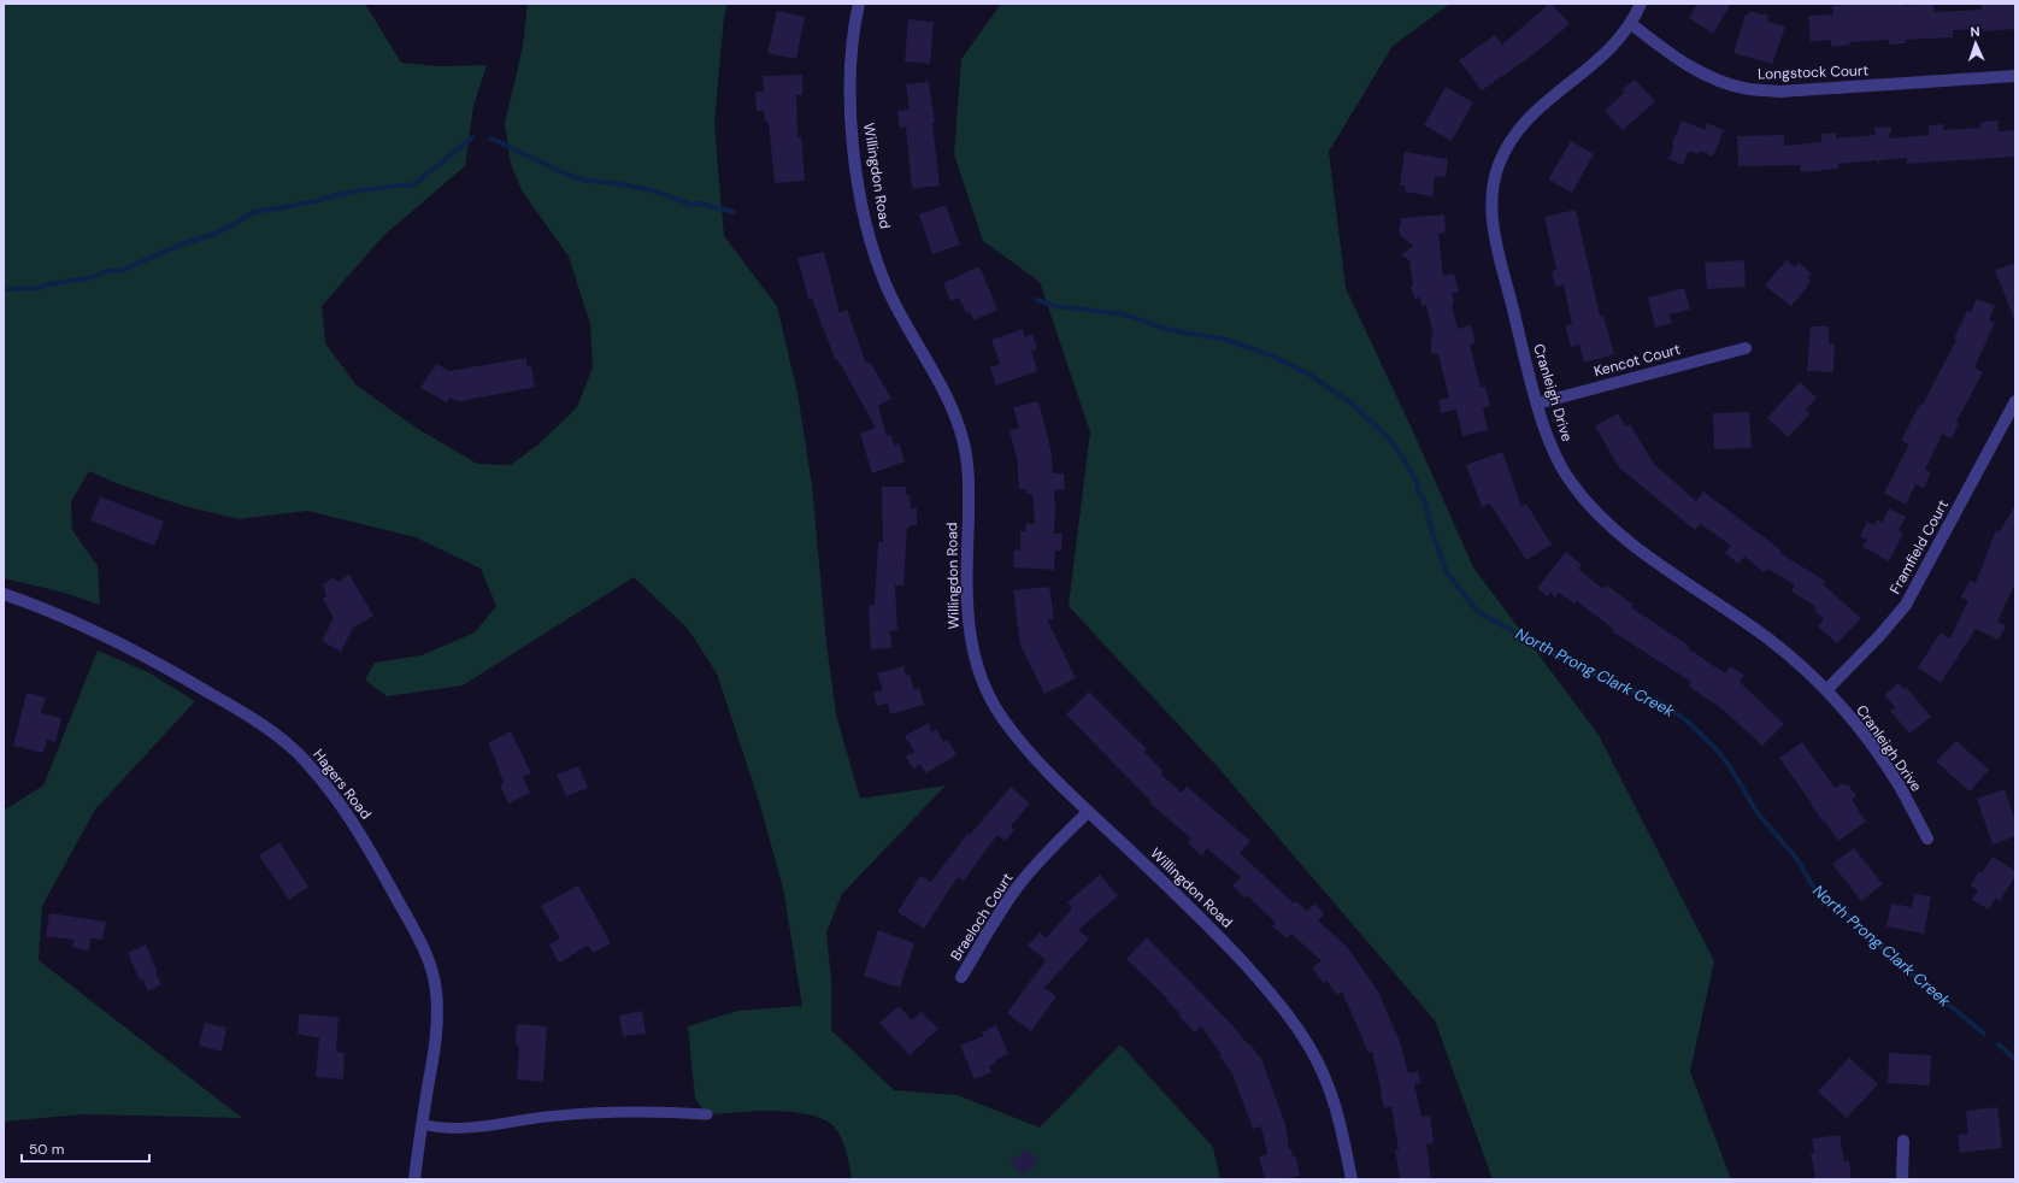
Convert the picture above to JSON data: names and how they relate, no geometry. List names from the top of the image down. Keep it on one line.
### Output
{"streets":{"street":["Longstock Court","Willingdon Road","Kencot Court","Cranleigh Drive","Framfield Court","Hagers Road","Braeloch Court"]},"crossings":[["Longstock Court","Cranleigh Drive"],["Willingdon Road","Braeloch Court"],["Kencot Court","Cranleigh Drive"],["Cranleigh Drive","Framfield Court"]],"water":["North Prong Clark Creek"],"scale_bar":"50 m","north":"top"}
